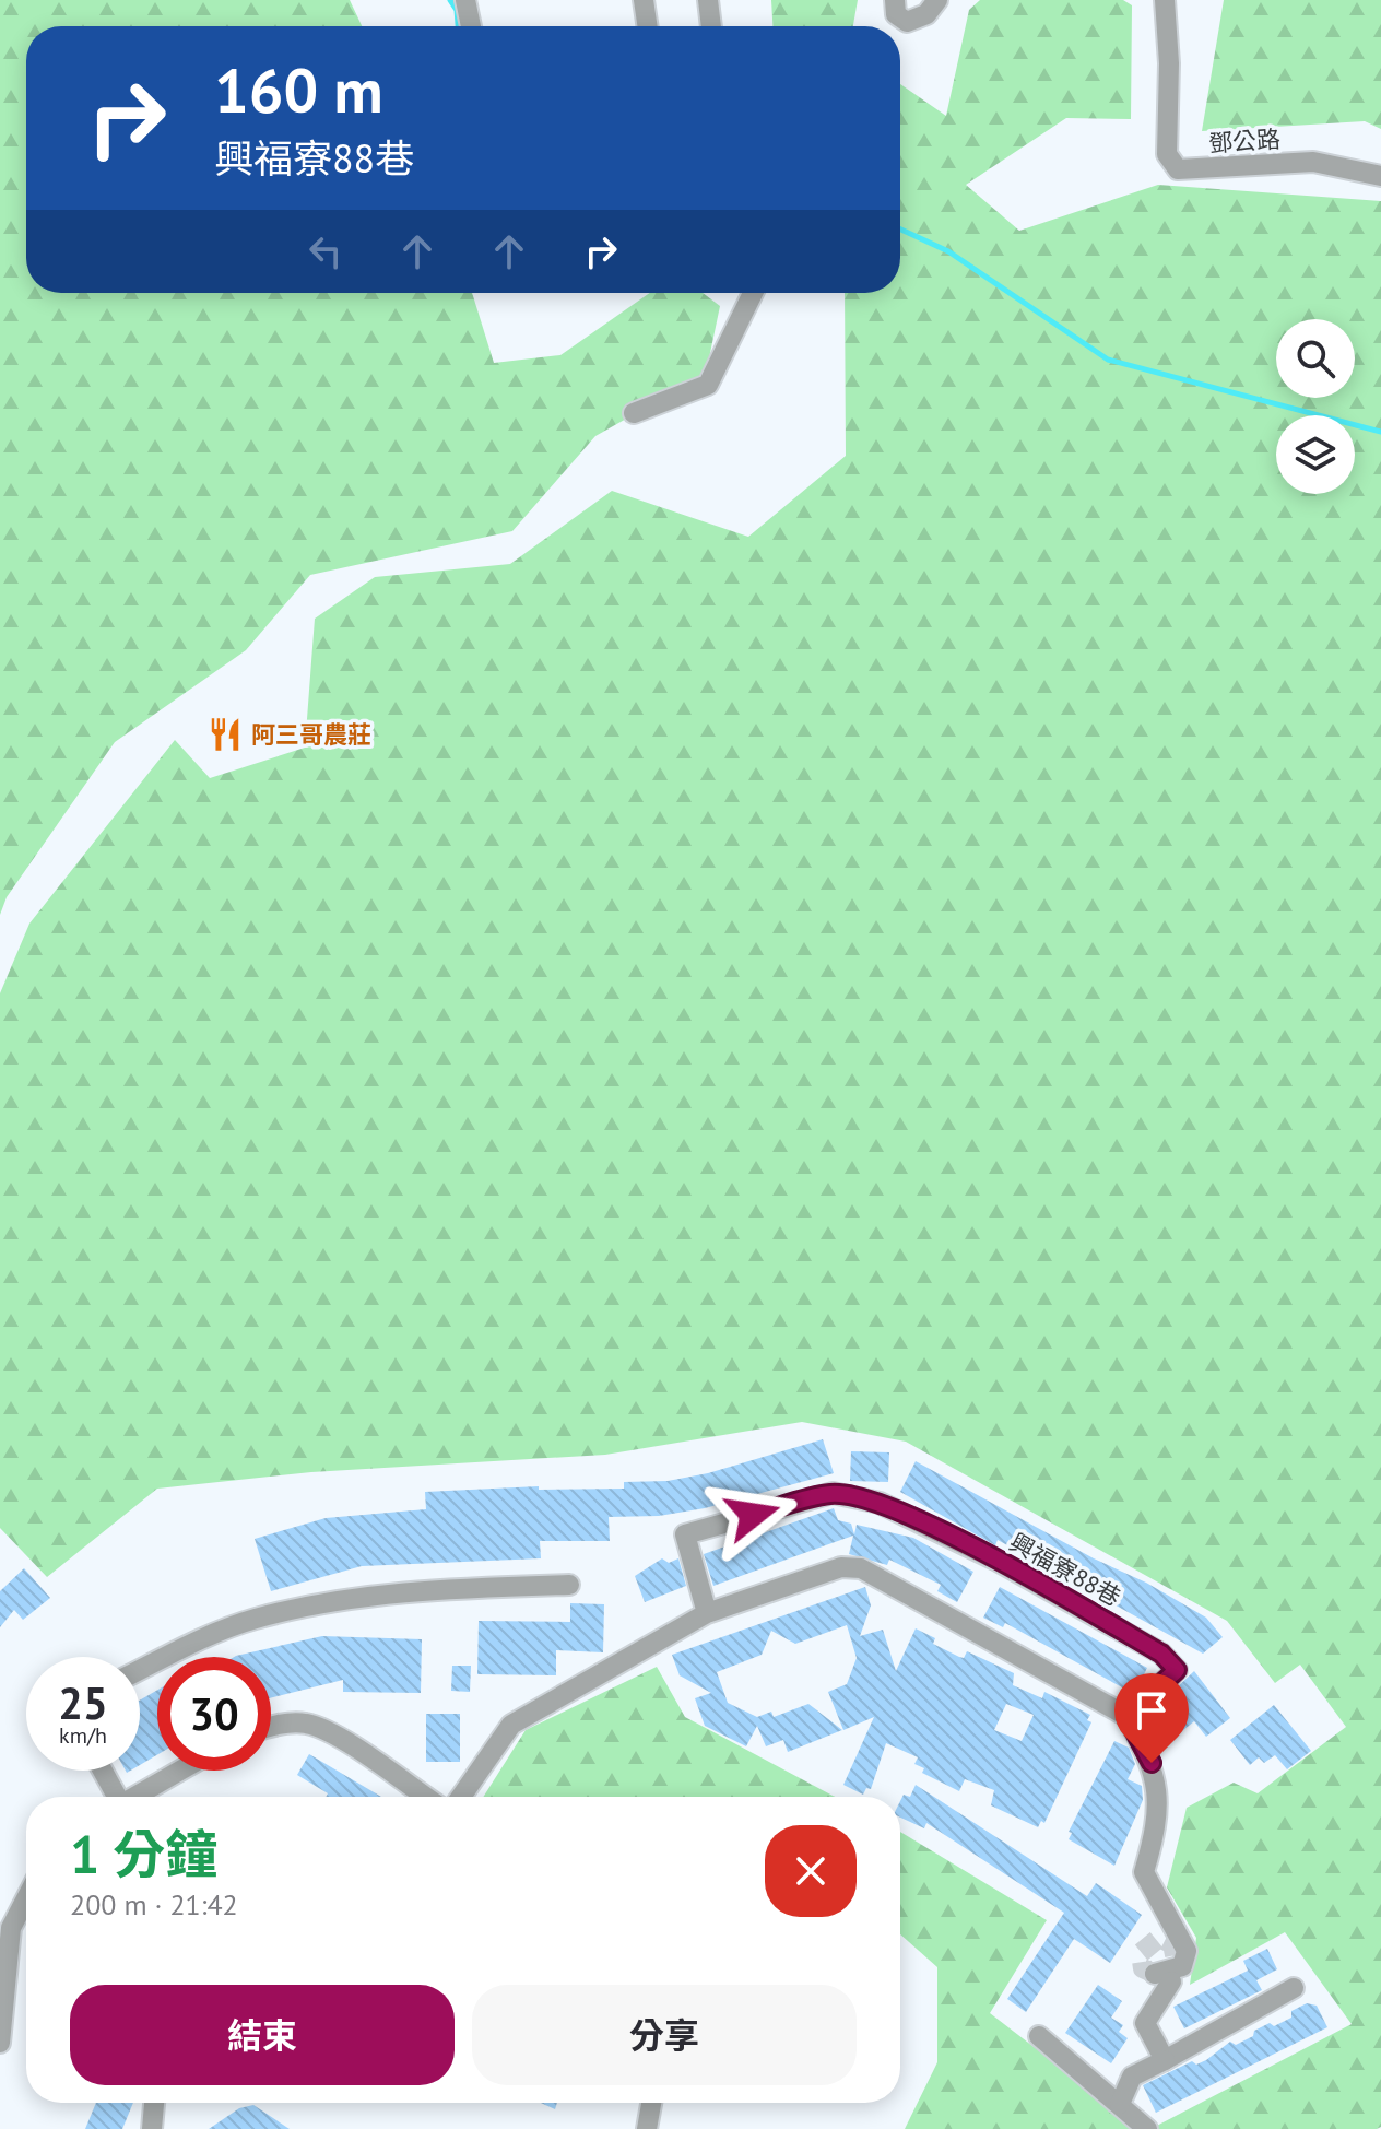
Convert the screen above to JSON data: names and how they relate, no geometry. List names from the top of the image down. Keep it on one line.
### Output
{"streets":{"street":["鄧公路","興福寮88巷"]},"places":{"restaurant":["阿三哥農莊"]},"page":{"turn":["160 m","興福寮88巷"],"speed":"25 km/h","limit":"30","heading":["1 分鐘","200 m · 21:42"],"buttons":["結束","分享"]}}
